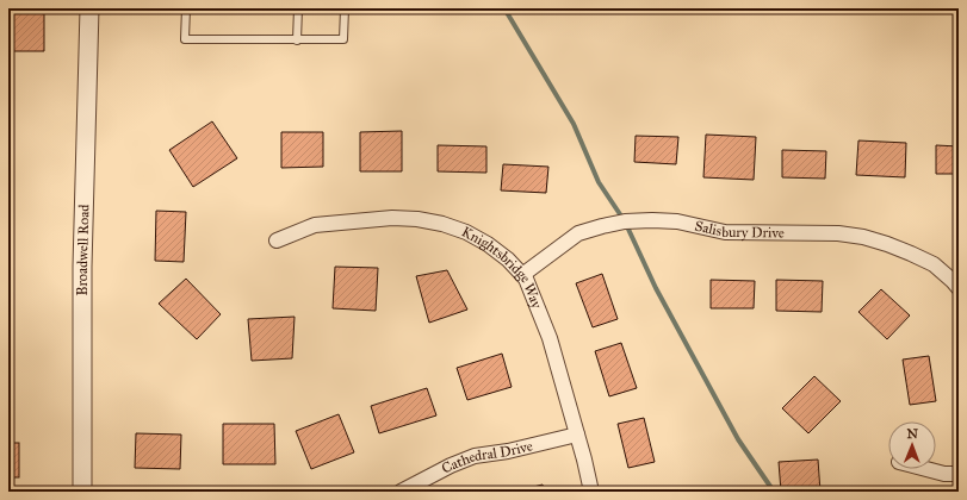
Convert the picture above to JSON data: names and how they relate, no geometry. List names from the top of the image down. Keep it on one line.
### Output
{"streets":{"street":["Salisbury Drive","Broadwell Road","Knightsbridge Way","Cathedral Drive"]},"crossings":[["Salisbury Drive","Knightsbridge Way"],["Knightsbridge Way","Cathedral Drive"]],"north":"top"}
